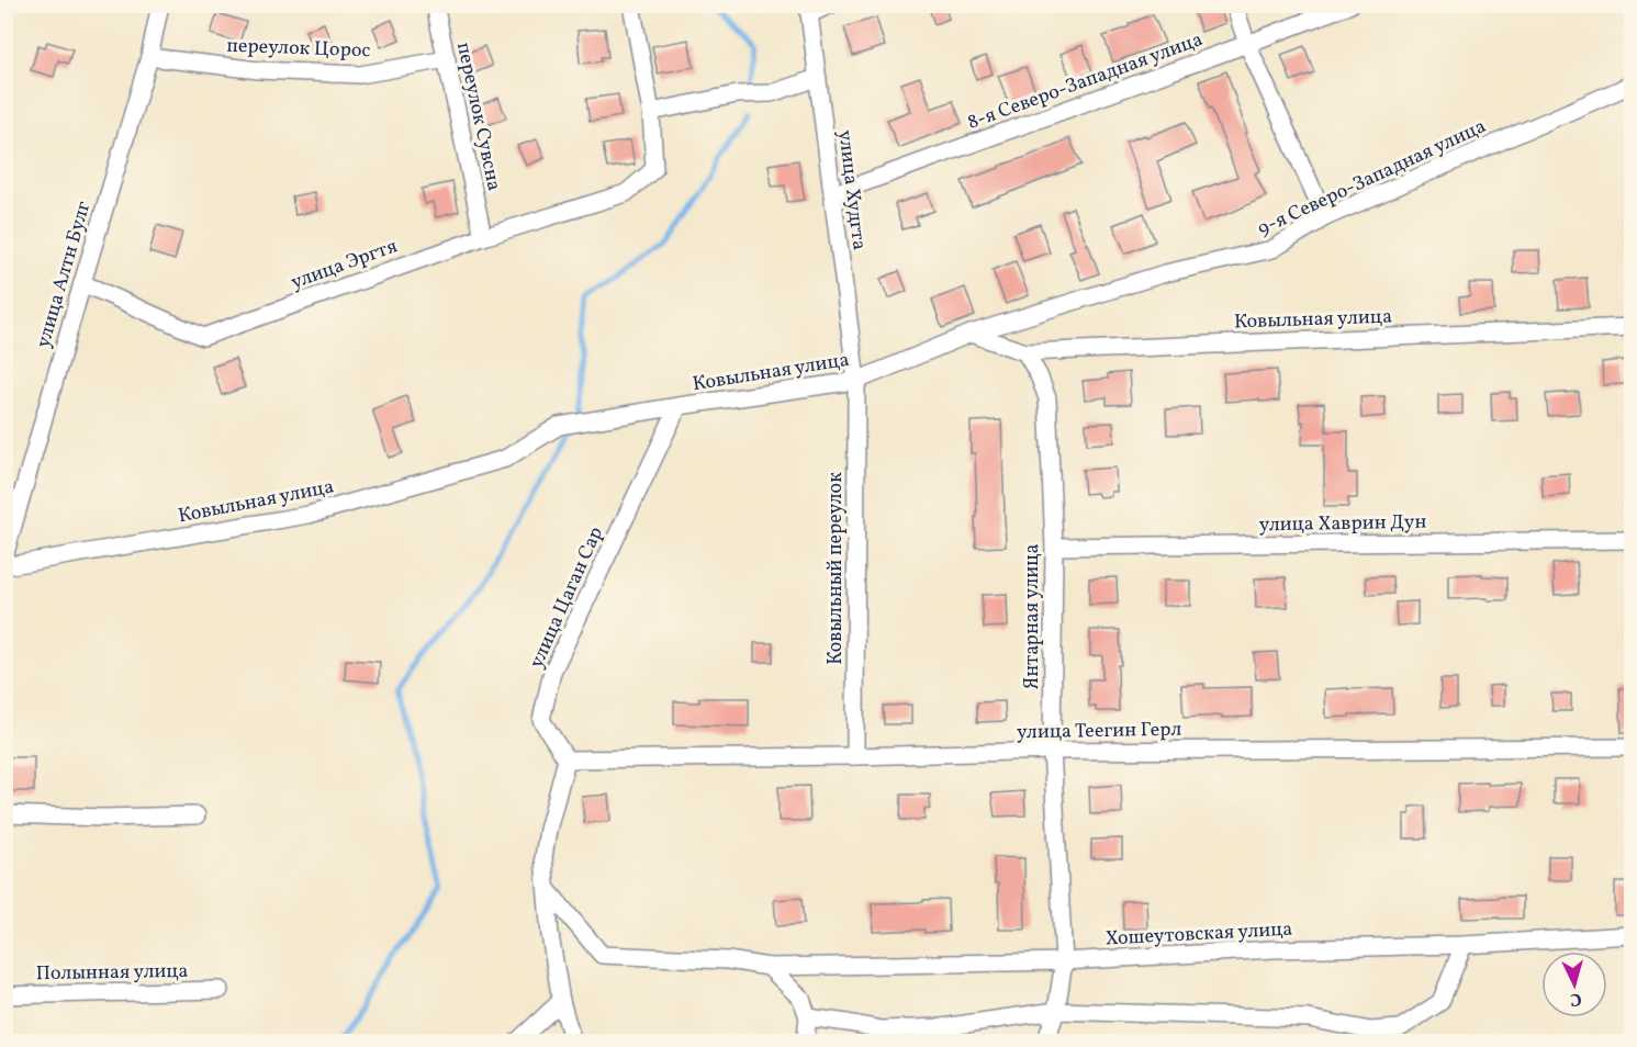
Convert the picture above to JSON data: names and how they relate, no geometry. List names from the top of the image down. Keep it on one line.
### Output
{"streets":{"street":["переулок Цорос","8-я Северо-Западная улица","переулок Сувсна","9-я Северо-Западная улица","улица Худгта","улица Эргтя","улица Алтн Булг","Ковыльная улица","улица Хаврин Дун","Ковыльный переулок","улица Цаган Сар","Янтарная улица","улица Теегин Герл","Хошеутовская улица","Полынная улица"]},"crossings":[["переулок Цорос","переулок Сувсна"],["переулок Цорос","улица Алтн Булг"],["8-я Северо-Западная улица","улица Худгта"],["переулок Сувсна","улица Эргтя"],["9-я Северо-Западная улица","Ковыльная улица"],["улица Худгта","Ковыльная улица"],["улица Худгта","Ковыльный переулок"],["улица Эргтя","улица Алтн Булг"],["Ковыльная улица","Ковыльный переулок"],["Ковыльная улица","улица Цаган Сар"],["Ковыльная улица","Янтарная улица"],["улица Хаврин Дун","Янтарная улица"],["Ковыльный переулок","улица Теегин Герл"],["улица Цаган Сар","улица Теегин Герл"],["Янтарная улица","улица Теегин Герл"],["Янтарная улица","Хошеутовская улица"]],"north":"bottom"}
